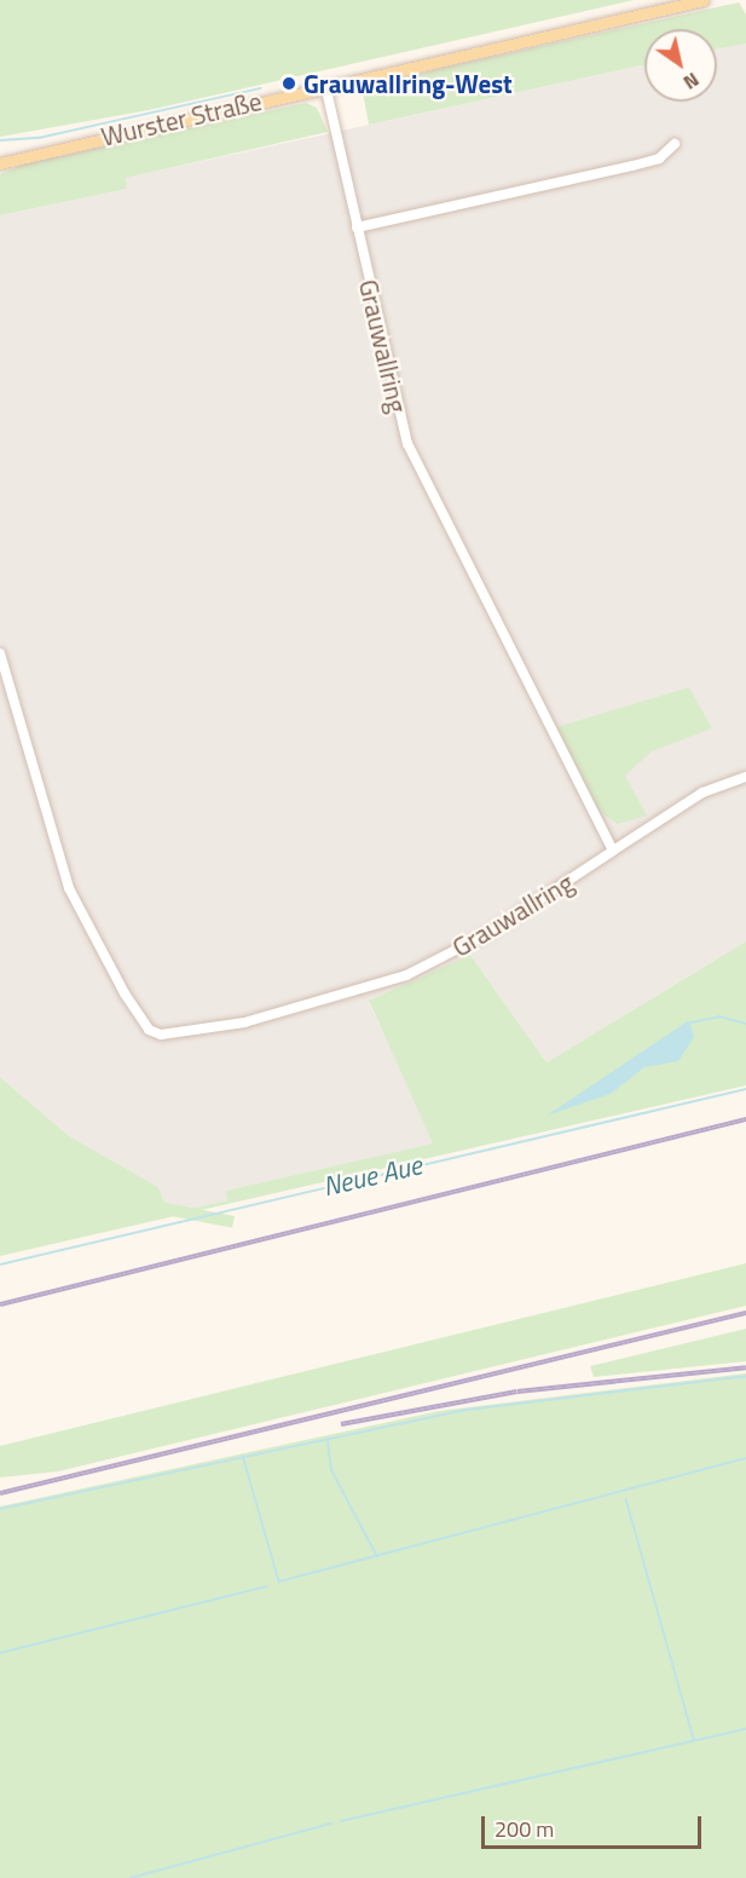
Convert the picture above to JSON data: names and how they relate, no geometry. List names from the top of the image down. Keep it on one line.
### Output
{"streets":{"main road":["Wurster Straße"],"street":["Grauwallring"]},"crossings":[["Wurster Straße","Grauwallring"]],"water":["Neue Aue"],"places":["Grauwallring-West"],"scale_bar":"200 m","north":"bottom right"}
